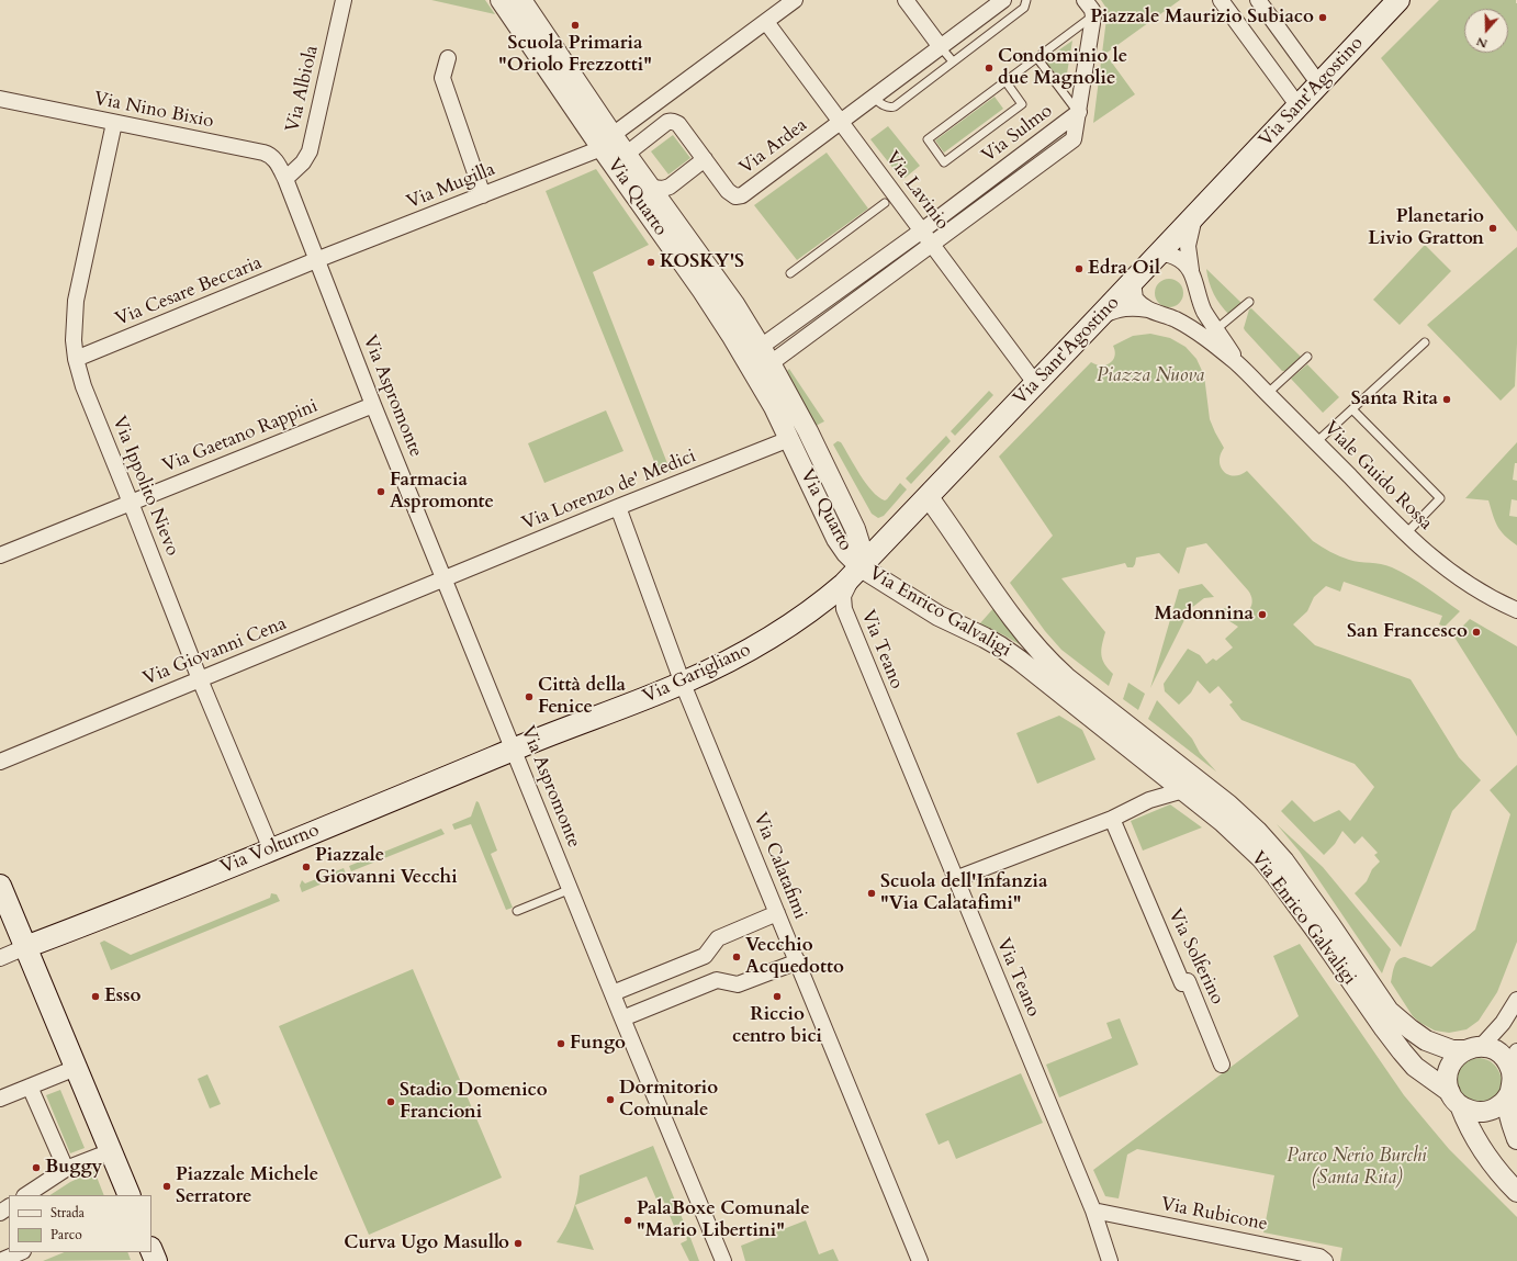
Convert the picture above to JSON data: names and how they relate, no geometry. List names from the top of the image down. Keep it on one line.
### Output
{"streets":{"main road":["Via Sant'Agostino","Via Garigliano","Via Volturno"],"street":["Via Albiola","Via Nino Bixio","Via Sulmo","Via Ardea","Via Mugilla","Via Lavinio","Via Quarto","Via Cesare Beccaria","Via Aspromonte","Via Gaetano Rappini","Viale Guido Rossa","Via Ippolito Nievo","Via Lorenzo de' Medici","Via Enrico Galvaligi","Via Teano","Via Giovanni Cena","Via Calatafimi","Via Solferino","Via Rubicone"]},"crossings":[["Via Albiola","Via Nino Bixio"],["Via Albiola","Via Aspromonte"],["Via Sant'Agostino","Via Lavinio"],["Via Sant'Agostino","Via Quarto"],["Via Sant'Agostino","Viale Guido Rossa"],["Via Sant'Agostino","Via Enrico Galvaligi"],["Via Sant'Agostino","Via Teano"],["Via Sant'Agostino","Via Garigliano"],["Via Nino Bixio","Via Aspromonte"],["Via Nino Bixio","Via Ippolito Nievo"],["Via Sulmo","Via Lavinio"],["Via Sulmo","Via Quarto"],["Via Ardea","Via Lavinio"],["Via Ardea","Via Quarto"],["Via Mugilla","Via Lavinio"],["Via Mugilla","Via Quarto"],["Via Mugilla","Via Cesare Beccaria"],["Via Mugilla","Via Aspromonte"],["Via Quarto","Via Lorenzo de' Medici"],["Via Quarto","Via Enrico Galvaligi"],["Via Quarto","Via Teano"],["Via Quarto","Via Garigliano"],["Via Cesare Beccaria","Via Aspromonte"],["Via Cesare Beccaria","Via Ippolito Nievo"],["Via Aspromonte","Via Gaetano Rappini"],["Via Aspromonte","Via Lorenzo de' Medici"],["Via Aspromonte","Via Giovanni Cena"],["Via Aspromonte","Via Garigliano"],["Via Aspromonte","Via Volturno"],["Via Gaetano Rappini","Via Ippolito Nievo"],["Via Ippolito Nievo","Via Giovanni Cena"],["Via Ippolito Nievo","Via Volturno"],["Via Lorenzo de' Medici","Via Giovanni Cena"],["Via Lorenzo de' Medici","Via Calatafimi"],["Via Enrico Galvaligi","Via Teano"],["Via Enrico Galvaligi","Via Garigliano"],["Via Teano","Via Garigliano"],["Via Teano","Via Rubicone"],["Via Garigliano","Via Volturno"],["Via Garigliano","Via Calatafimi"]],"parks":["Piazza Nuova","Parco Nerio Burchi (Santa Rita)"],"places":["Piazzale Maurizio Subiaco","Scuola Primaria \"Oriolo Frezzotti\"","Condominio le due Magnolie","Planetario Livio Gratton","KOSKY'S","Edra Oil","Santa Rita","Farmacia Aspromonte","Madonnina","San Francesco","Città della Fenice","Piazzale Giovanni Vecchi","Scuola dell'Infanzia \"Via Calatafimi\"","Vecchio Acquedotto","Esso","Riccio centro bici","Fungo","Dormitorio Comunale","Stadio Domenico Francioni","Buggy","Piazzale Michele Serratore","PalaBoxe Comunale \"Mario Libertini\"","Curva Ugo Masullo"],"legend":["Strada","Parco"],"north":"bottom"}
